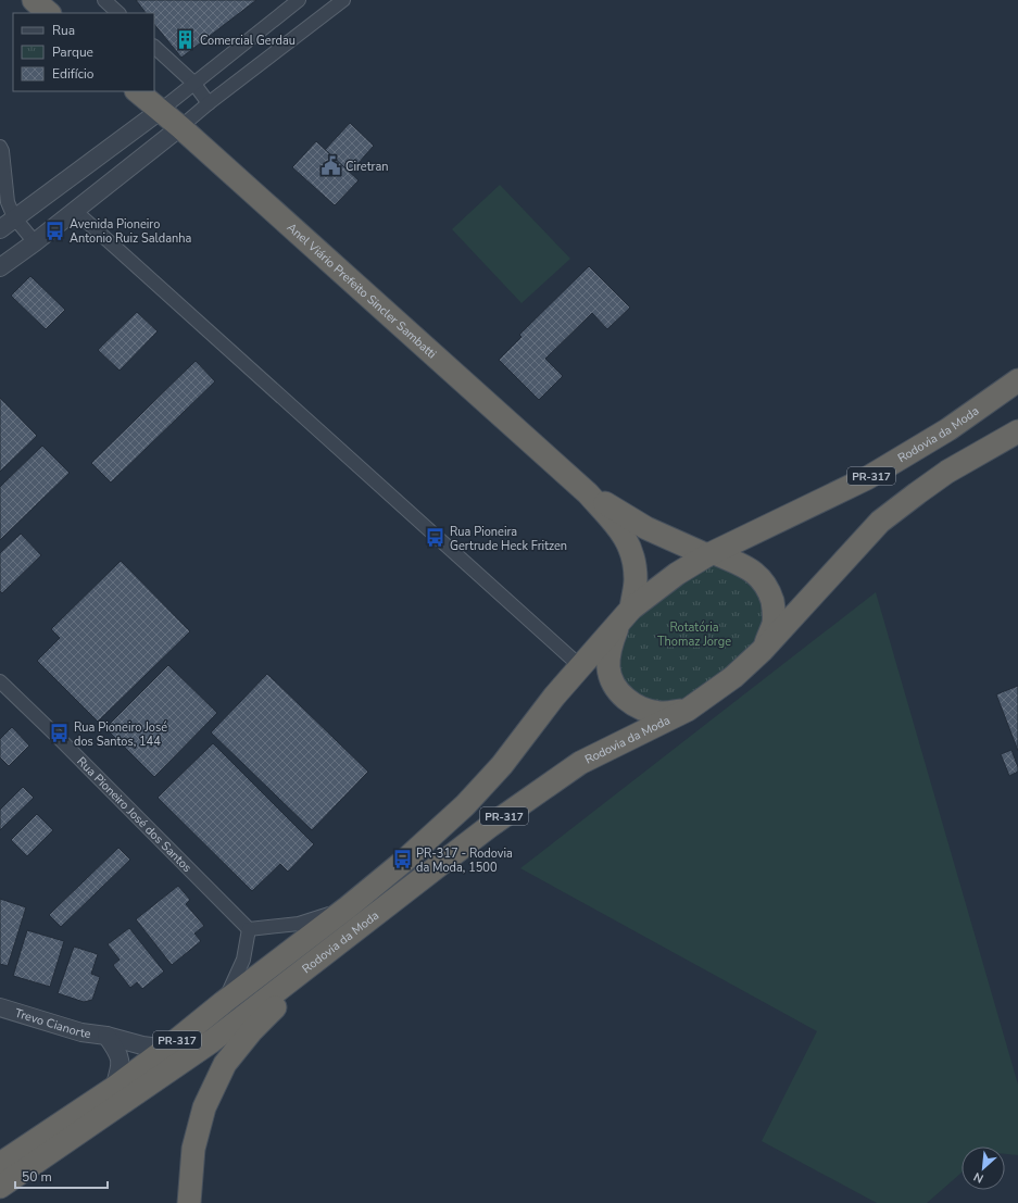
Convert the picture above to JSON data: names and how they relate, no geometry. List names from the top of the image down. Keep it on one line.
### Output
{"streets":{"highway":["Anel Viário Prefeito Sincler Sambatti","Rodovia da Moda","PR-317"],"street":["Rua Pioneiro José dos Santos","Trevo Cianorte"]},"crossings":[["Anel Viário Prefeito Sincler Sambatti","Rodovia da Moda"],["Anel Viário Prefeito Sincler Sambatti","PR-317"],["Rodovia da Moda","PR-317"],["Rodovia da Moda","Trevo Cianorte"]],"parks":["Rotatória Thomaz Jorge"],"places":{"building":["Comercial Gerdau"],"public building":["Ciretran"],"bus stop":["Avenida Pioneiro Antonio Ruiz Saldanha","Rua Pioneira Gertrude Heck Fritzen","Rua Pioneiro José dos Santos, 144","PR-317 - Rodovia da Moda, 1500"]},"legend":["Rua","Parque","Edifício"],"scale_bar":"50 m","north":"bottom left"}
